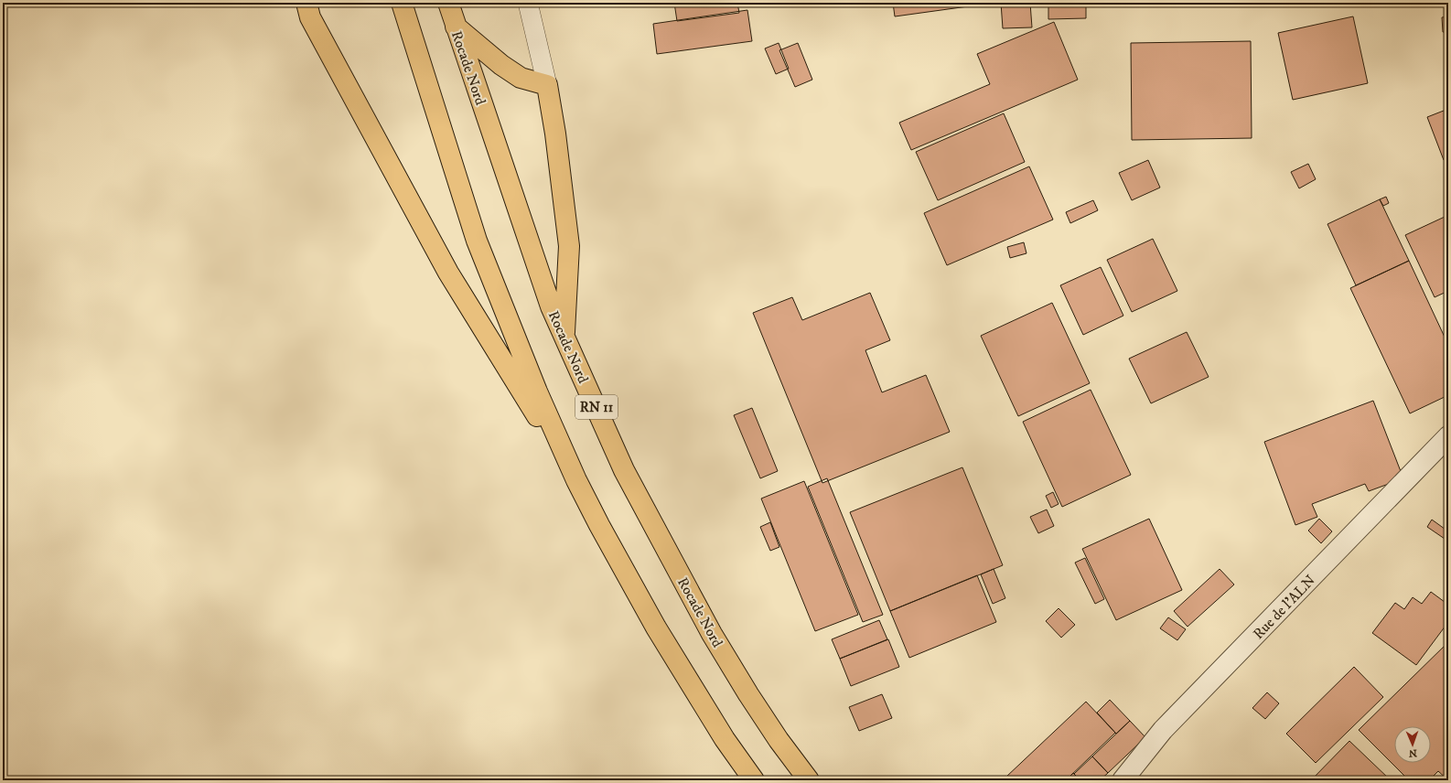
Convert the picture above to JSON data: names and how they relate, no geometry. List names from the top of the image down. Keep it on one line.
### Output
{"streets":{"highway":["Rocade Nord","RN 11"],"street":["Rue de l'ALN"]},"north":"bottom"}
